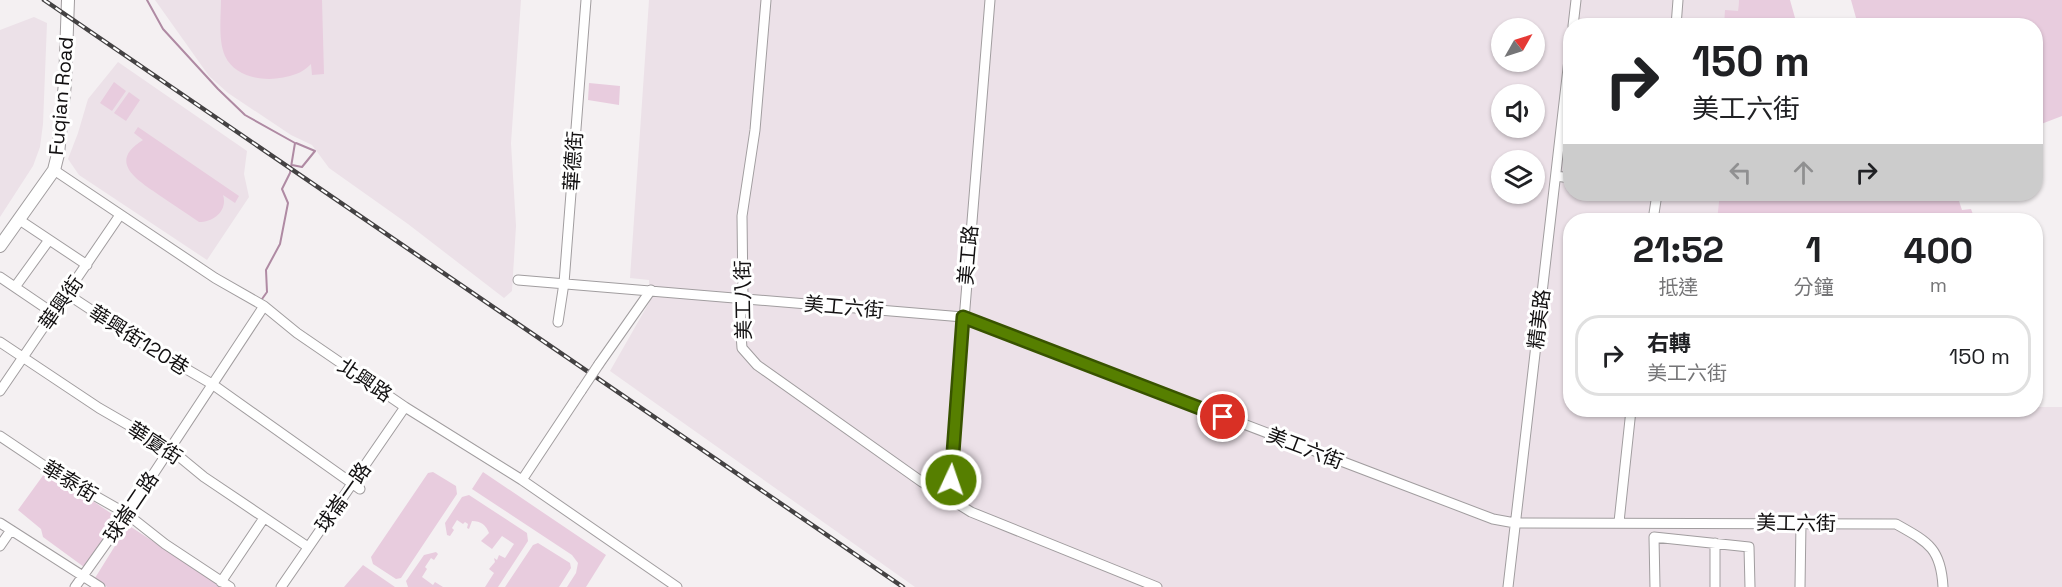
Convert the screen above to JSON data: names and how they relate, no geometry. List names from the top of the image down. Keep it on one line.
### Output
{"streets":{"main road":["Fuqian Road"],"street":["華德街","美工路","美工八街","華興街","美工六街","精美路","華興街120巷","北興路","華廈街","華泰街","球崙一路","球崙二路"]},"crossings":[["Fuqian Road","北興路"],["華德街","美工六街"],["美工路","美工八街"],["美工路","美工六街"],["美工八街","美工六街"],["華興街","華興街120巷"],["華興街","北興路"],["華興街","華廈街"],["美工六街","精美路"],["華興街120巷","球崙一路"],["華興街120巷","球崙二路"],["北興路","球崙一路"],["北興路","球崙二路"],["華廈街","球崙一路"],["華廈街","球崙二路"],["華泰街","球崙二路"]],"north":"top right","page":{"turn":["150 m","美工六街"],"eta":["21:52","抵達","1","分鐘","400","m"],"list":[{"name":"右轉","note":"美工六街","value":"150 m"}]}}
